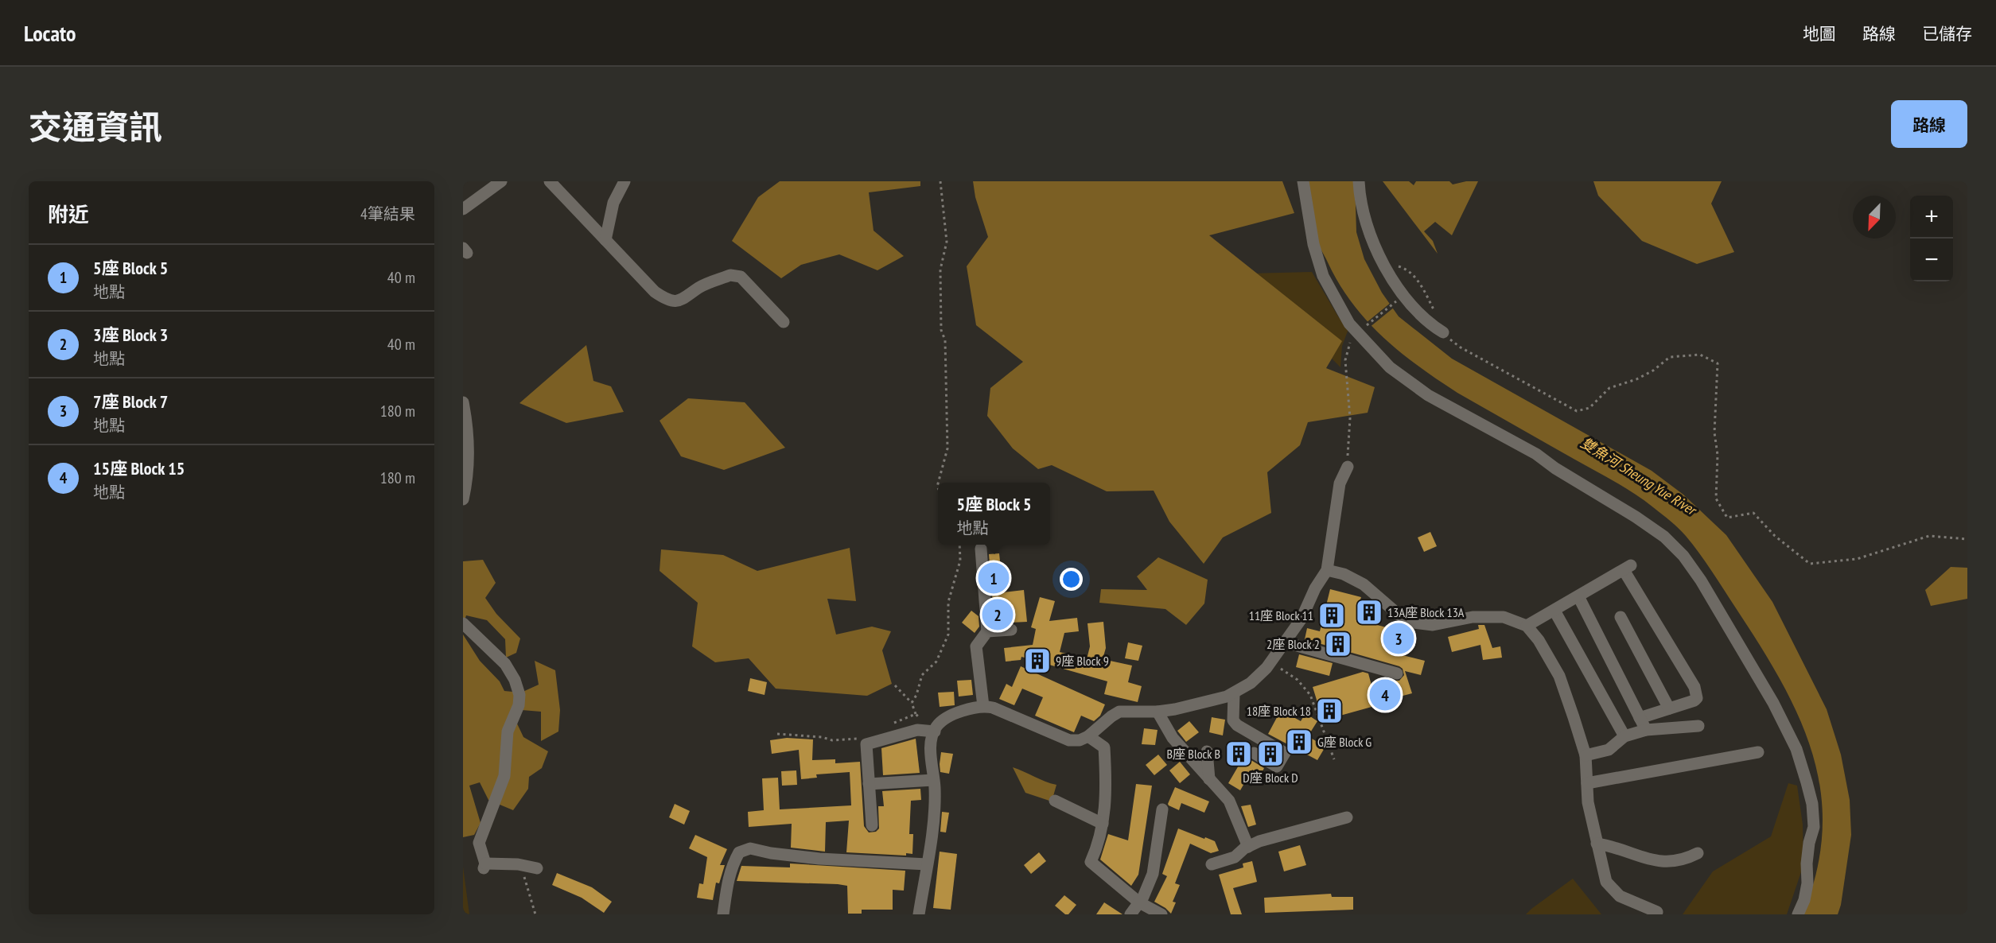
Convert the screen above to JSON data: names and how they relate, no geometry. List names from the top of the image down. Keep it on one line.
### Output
{"water":["雙魚河 Sheung Yue River"],"places":{"building":["13A座 Block 13A","11座 Block 11","2座 Block 2","9座 Block 9","18座 Block 18","G座 Block G","B座 Block B","D座 Block D"]},"north":"bottom left","page":{"header":"Locato","nav":["地圖","路線","已儲存"],"title":"交通資訊","buttons":"路線","heading":["附近","4筆結果"],"map_buttons":["+","−"],"list":[{"mark":"1","name":"5座 Block 5","note":"地點","value":"40 m"},{"mark":"2","name":"3座 Block 3","note":"地點","value":"40 m"},{"mark":"3","name":"7座 Block 7","note":"地點","value":"180 m"},{"mark":"4","name":"15座 Block 15","note":"地點","value":"180 m"}],"popup":["5座 Block 5","地點"],"pins":["1","2","3","4"]}}
